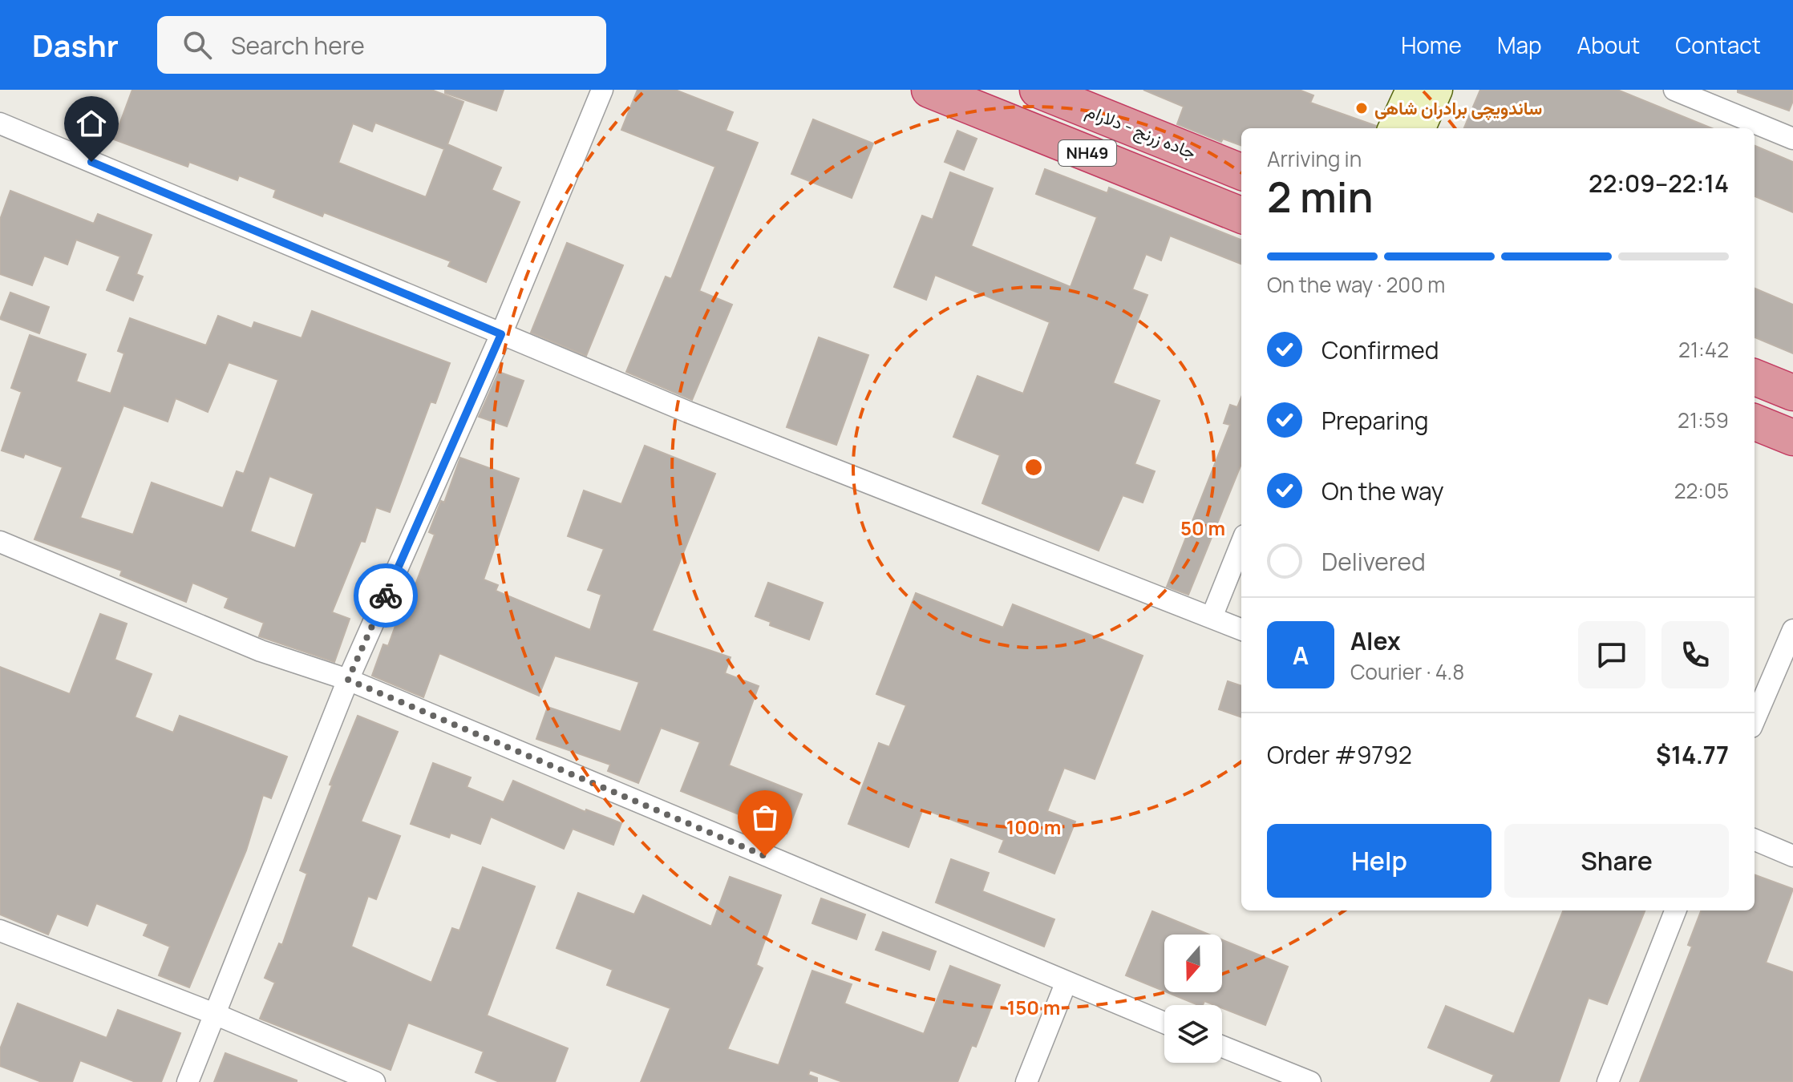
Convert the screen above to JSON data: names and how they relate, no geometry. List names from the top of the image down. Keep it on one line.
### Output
{"streets":{"highway":["جاده زرنج - دلارام","NH49"]},"places":["ساندویچی برادران شاهی"],"north":"bottom","page":{"header":"Dashr","search":"Search here","nav":["Home","Map","About","Contact"],"heading":["2 min","Arriving in","22:09–22:14"],"panel":["Alex","Courier · 4.8","Order #9792","$14.77"],"bar":"On the way · 200 m","list":[["Confirmed","21:42"],["Preparing","21:59"],["On the way","22:05"],"Delivered"],"round":"A","buttons":["Help","Share"]},"rings":["50 m","100 m","150 m"]}
